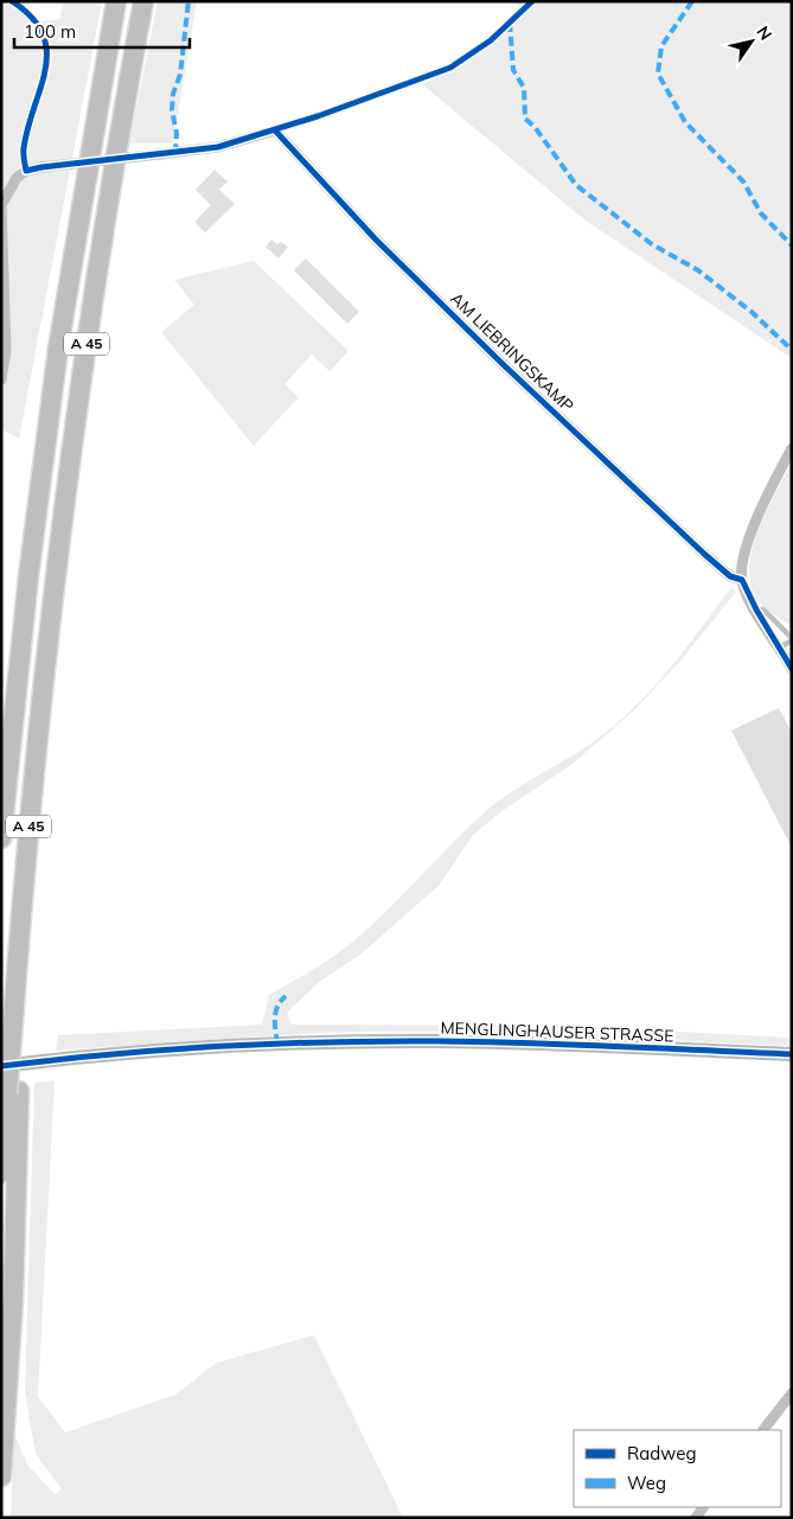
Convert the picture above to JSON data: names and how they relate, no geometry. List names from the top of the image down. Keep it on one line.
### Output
{"streets":{"highway":["A 45"],"street":["AM LIEBRINGSKAMP","MENGLINGHAUSER STRASSE"]},"legend":["Radweg","Weg"],"scale_bar":"100 m","north":"top right"}
